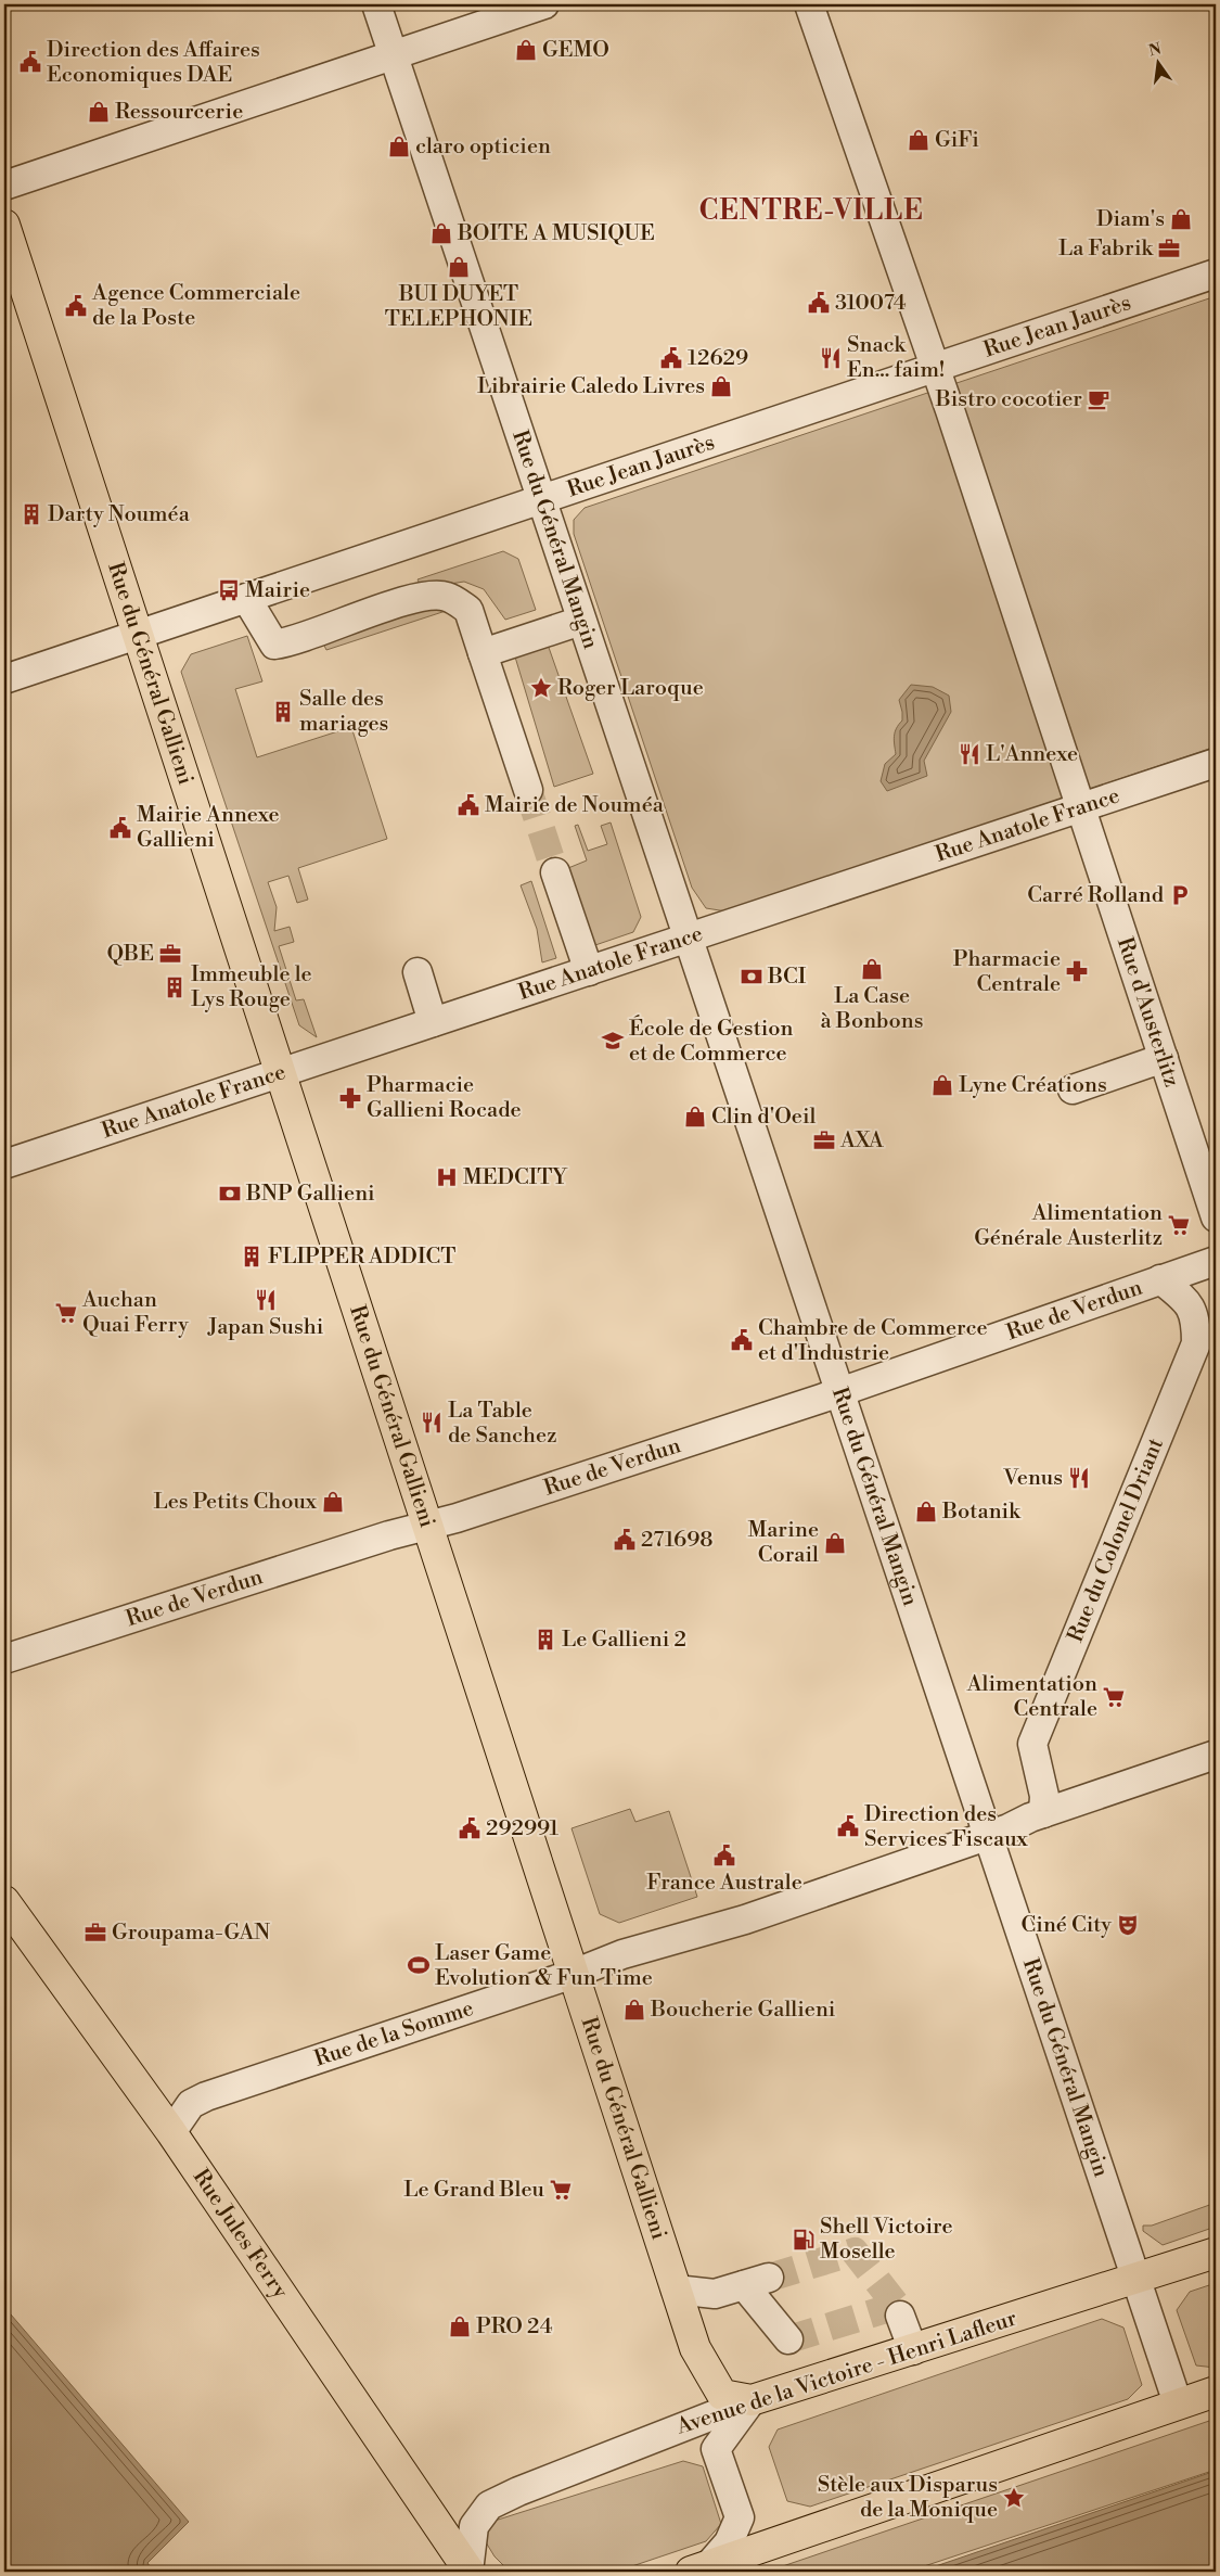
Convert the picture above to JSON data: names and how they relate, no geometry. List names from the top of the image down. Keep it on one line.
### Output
{"streets":{"main road":["Rue du Général Gallieni","Rue Jules Ferry","Avenue de la Victoire - Henri Lafleur"],"street":["Rue Jean Jaurès","Rue du Général Mangin","Rue Anatole France","Rue d'Austerlitz","Rue de Verdun","Rue du Colonel Driant","Rue de la Somme"]},"crossings":[["Rue Jean Jaurès","Rue du Général Mangin"],["Rue Jean Jaurès","Rue du Général Gallieni"],["Rue Jean Jaurès","Rue d'Austerlitz"],["Rue du Général Mangin","Rue Anatole France"],["Rue du Général Mangin","Rue de Verdun"],["Rue du Général Mangin","Rue de la Somme"],["Rue du Général Mangin","Avenue de la Victoire - Henri Lafleur"],["Rue du Général Gallieni","Rue Anatole France"],["Rue du Général Gallieni","Rue de Verdun"],["Rue du Général Gallieni","Rue de la Somme"],["Rue du Général Gallieni","Avenue de la Victoire - Henri Lafleur"],["Rue Anatole France","Rue d'Austerlitz"],["Rue de Verdun","Rue du Colonel Driant"],["Rue du Colonel Driant","Rue de la Somme"],["Rue de la Somme","Rue Jules Ferry"],["Rue Jules Ferry","Avenue de la Victoire - Henri Lafleur"]],"districts":["CENTRE-VILLE"],"places":{"shop":["GEMO","Ressourcerie","GiFi","claro opticien","Diam's","BOITE A MUSIQUE","BUI DUYET TELEPHONIE","Librairie Caledo Livres","La Case à Bonbons","Lyne Créations","Clin d'Oeil","Les Petits Choux","Botanik","Marine Corail","Boucherie Gallieni","PRO 24"],"public building":["Direction des Affaires Economiques DAE","310074","Agence Commerciale de la Poste","12629","Mairie de Nouméa","Mairie Annexe Gallieni","Chambre de Commerce et d'Industrie","271698","Direction des Services Fiscaux","292991","France Australe"],"office":["La Fabrik","QBE","AXA","Groupama-GAN"],"restaurant":["Snack En... faim!","L'Annexe","Japan Sushi","La Table de Sanchez","Venus"],"cafe":["Bistro cocotier"],"building":["Darty Nouméa","Salle des mariages","Immeuble le Lys Rouge","FLIPPER ADDICT","Le Gallieni 2"],"bus stop":["Mairie"],"place":["Roger Laroque","Stèle aux Disparus de la Monique"],"parking":["Carré Rolland"],"pharmacy":["Pharmacie Centrale","Pharmacie Gallieni Rocade"],"bank":["BCI","BNP Gallieni"],"school or university":["École de Gestion et de Commerce"],"hospital":["MEDCITY"],"supermarket":["Alimentation Générale Austerlitz","Auchan Quai Ferry","Alimentation Centrale","Le Grand Bleu"],"theatre":["Ciné City"],"sports":["Laser Game Evolution & Fun Time"],"fuel station":["Shell Victoire Moselle"]},"north":"top"}
